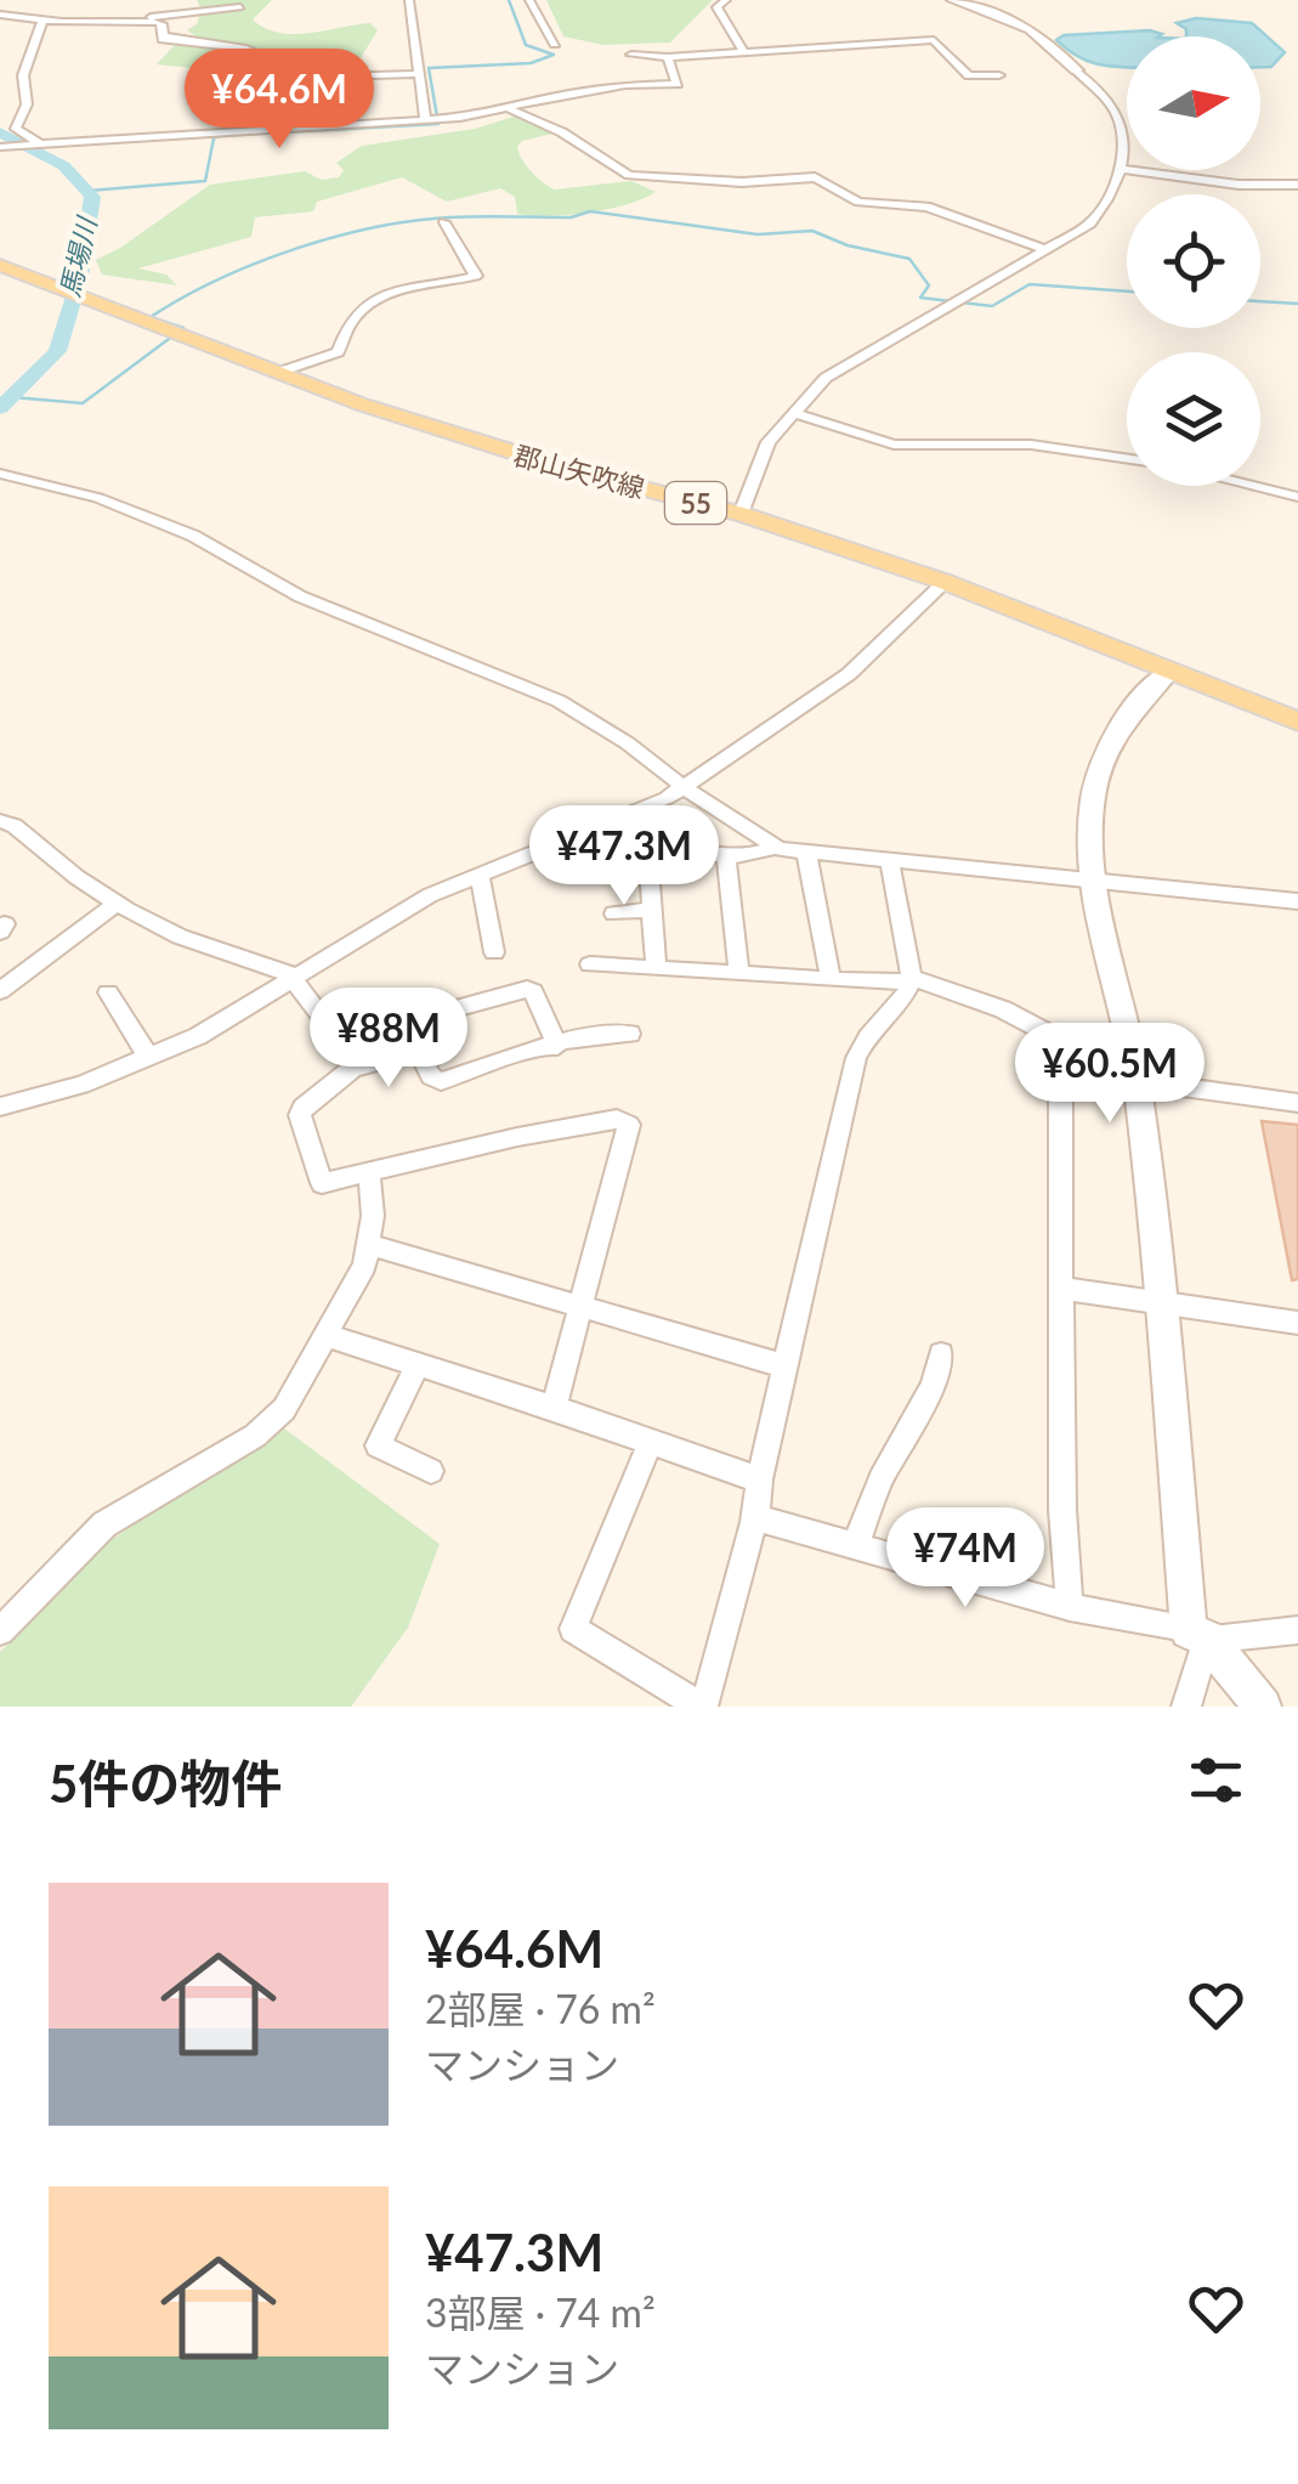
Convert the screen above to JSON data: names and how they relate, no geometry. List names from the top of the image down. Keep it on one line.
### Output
{"streets":{"main road":["郡山矢吹線","55"]},"water":["馬場川"],"north":"right","page":{"price":["¥64.6M","¥47.3M","¥88M","¥60.5M","¥74M"],"heading":"5件の物件","list":[{"name":"¥64.6M","note":"2部屋 · 76 m² · マンション"},{"name":"¥47.3M","note":"3部屋 · 74 m² · マンション"}]}}
